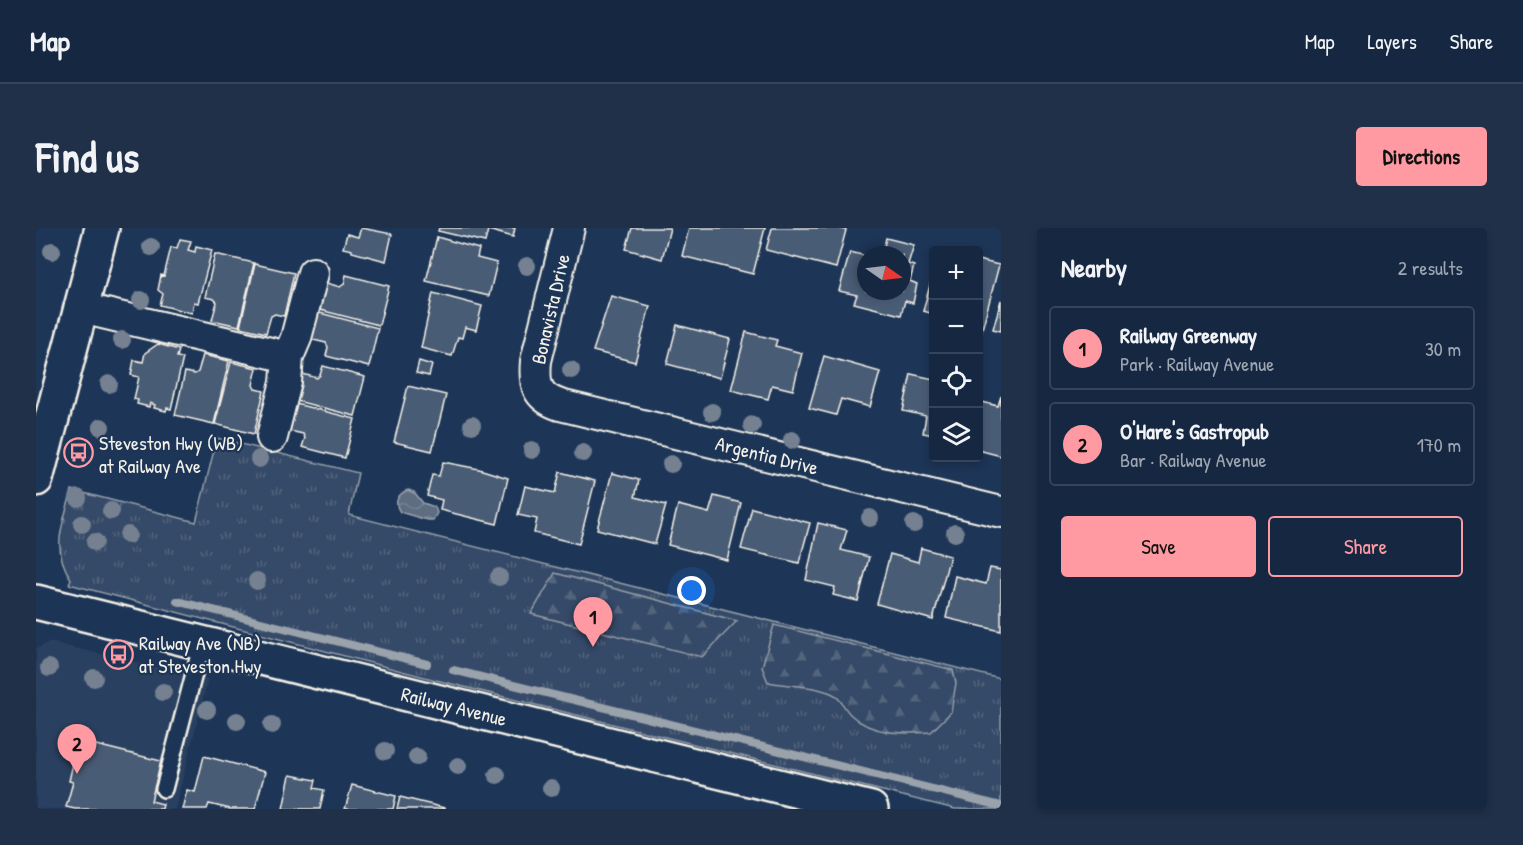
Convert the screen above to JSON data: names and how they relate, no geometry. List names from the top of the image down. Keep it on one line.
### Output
{"streets":{"main road":["Railway Avenue"],"street":["Bonavista Drive","Argentia Drive"]},"crossings":[["Bonavista Drive","Argentia Drive"]],"places":{"bus stop":["Steveston Hwy (WB) at Railway Ave","Railway Ave (NB) at Steveston Hwy"]},"north":"right","page":{"header":"Map","nav":["Map","Layers","Share"],"buttons":["Directions",["Save","Share"]],"title":"Find us","heading":["Nearby","2 results"],"map_buttons":["+","−"],"list":[{"mark":"1","name":"Railway Greenway","note":"Park · Railway Avenue","value":"30 m"},{"mark":"2","name":"O'Hare's Gastropub","note":"Bar · Railway Avenue","value":"170 m"}],"pins":["1","2"]}}
